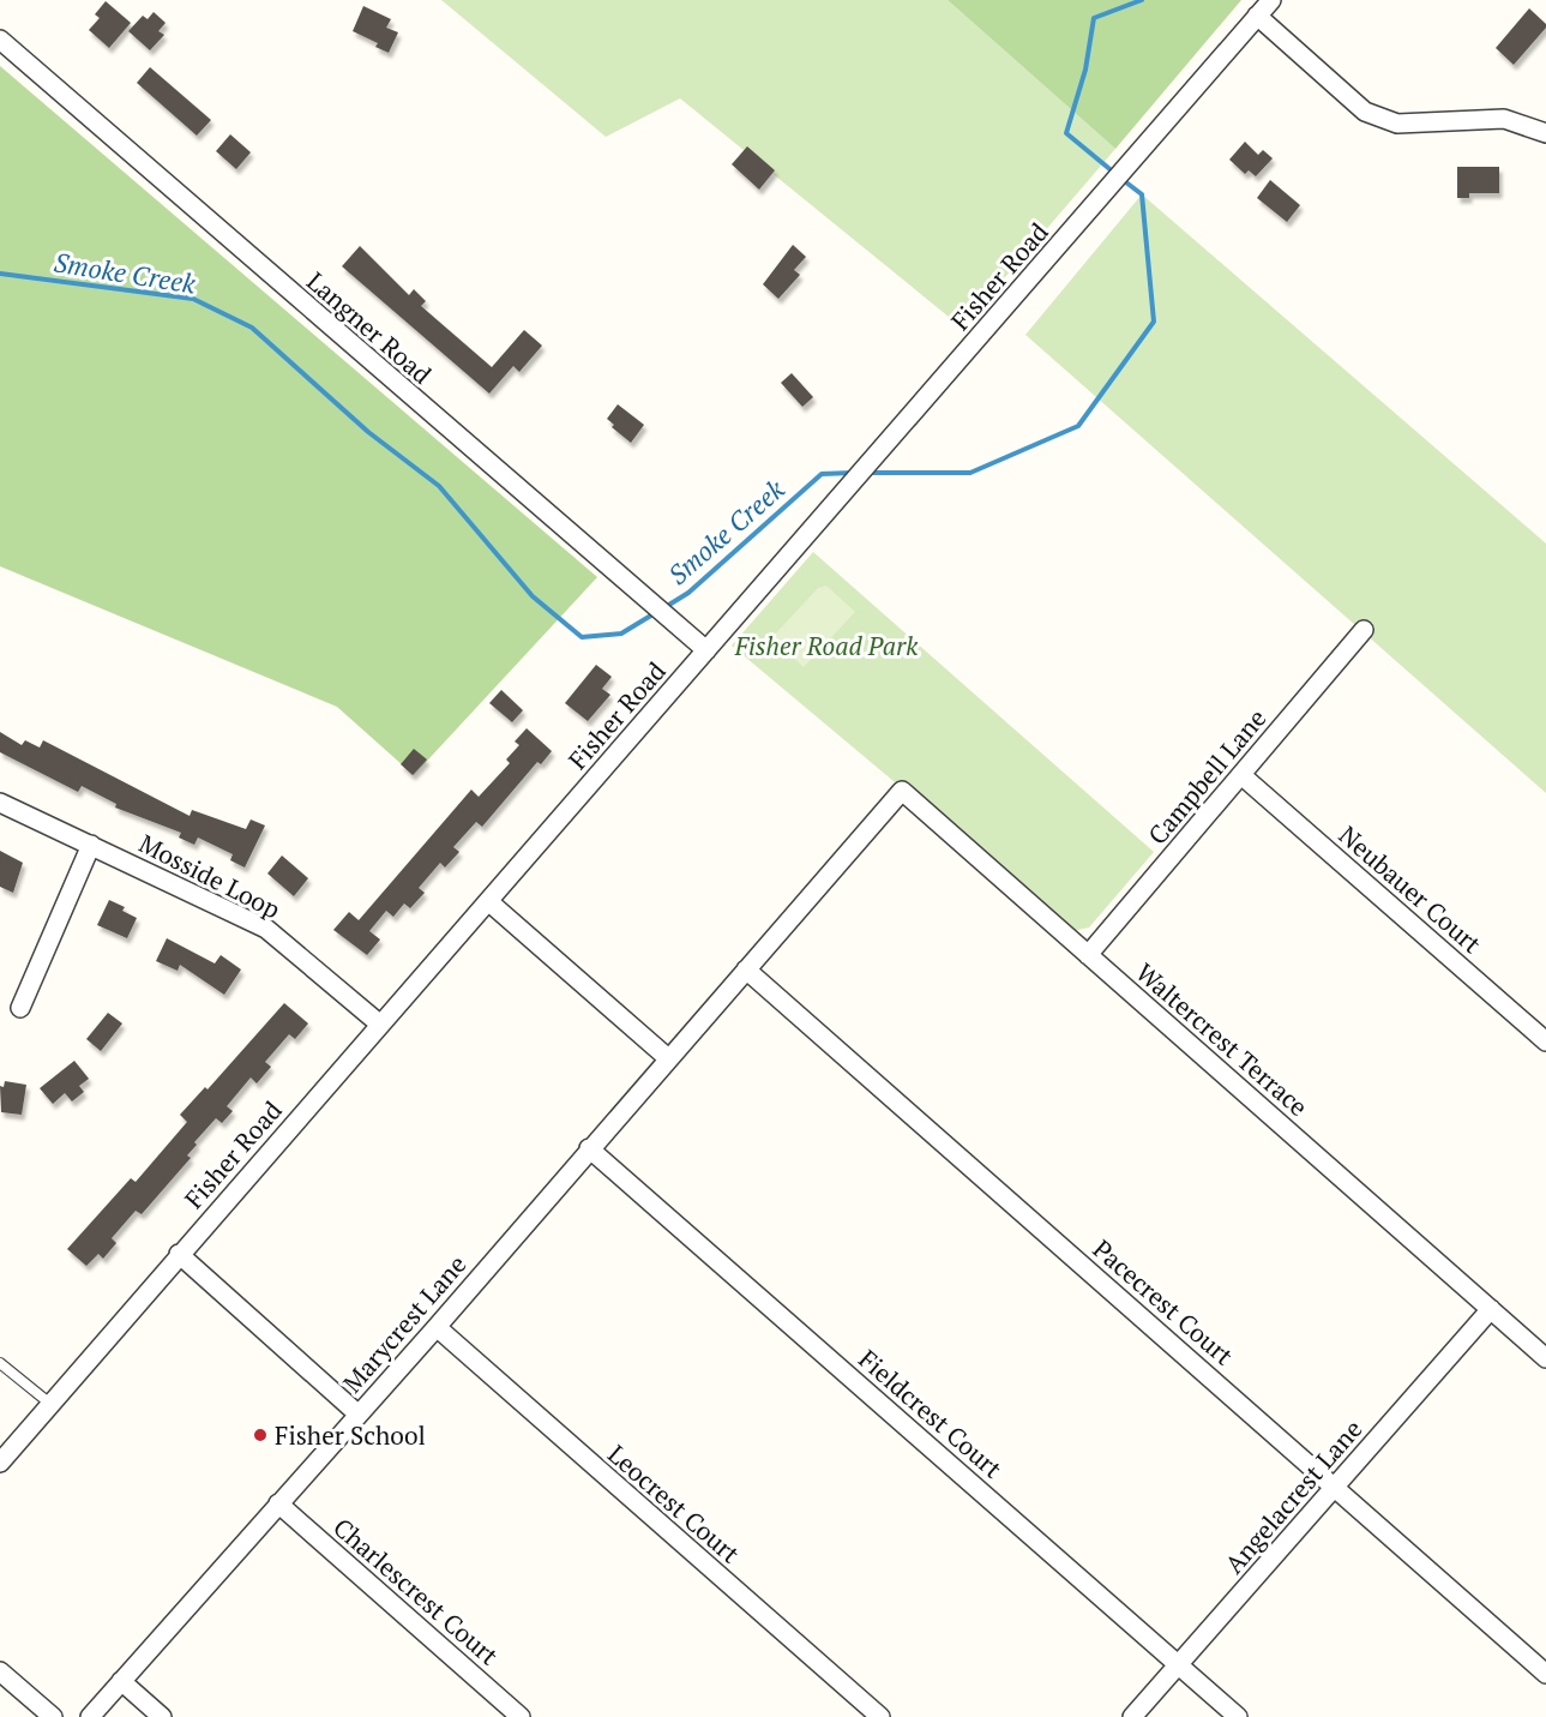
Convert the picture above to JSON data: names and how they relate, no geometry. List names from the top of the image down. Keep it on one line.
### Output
{"streets":{"street":["Fisher Road","Langner Road","Campbell Lane","Mosside Loop","Neubauer Court","Waltercrest Terrace","Pacecrest Court","Marycrest Lane","Fieldcrest Court","Angelacrest Lane","Leocrest Court","Charlescrest Court"]},"crossings":[["Fisher Road","Langner Road"],["Fisher Road","Mosside Loop"],["Campbell Lane","Neubauer Court"],["Campbell Lane","Waltercrest Terrace"],["Waltercrest Terrace","Marycrest Lane"],["Waltercrest Terrace","Angelacrest Lane"],["Pacecrest Court","Marycrest Lane"],["Pacecrest Court","Angelacrest Lane"],["Marycrest Lane","Fieldcrest Court"],["Marycrest Lane","Leocrest Court"],["Marycrest Lane","Charlescrest Court"],["Fieldcrest Court","Angelacrest Lane"]],"water":["Smoke Creek"],"parks":["Fisher Road Park"],"places":["Fisher School"]}
